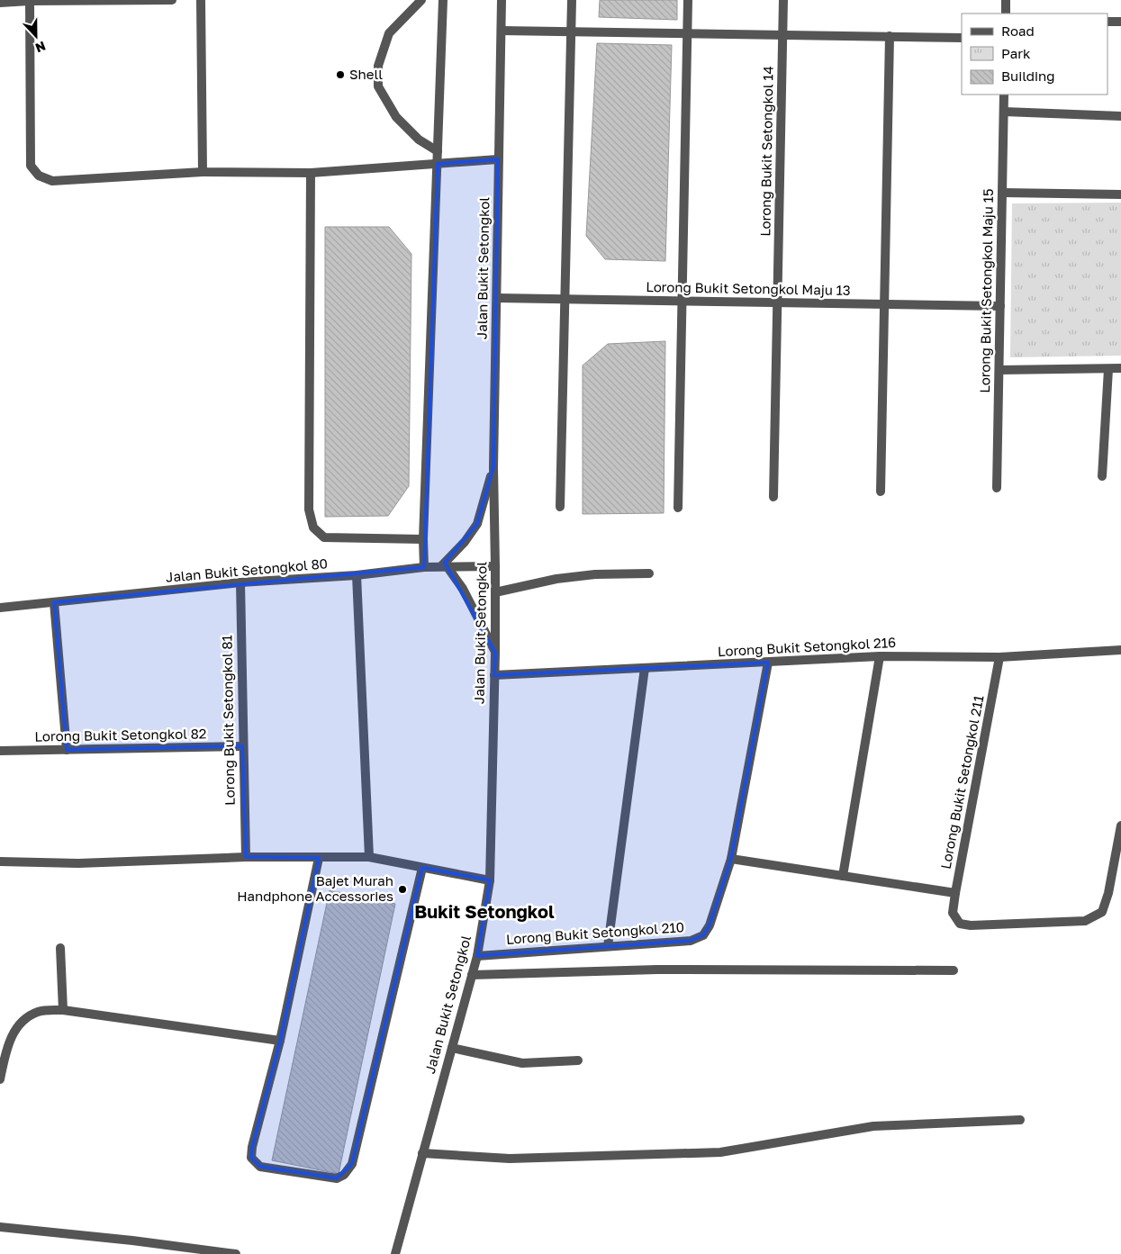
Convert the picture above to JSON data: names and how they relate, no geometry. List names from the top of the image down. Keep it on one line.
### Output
{"streets":{"street":["Lorong Bukit Setongkol 14","Jalan Bukit Setongkol","Lorong Bukit Setongkol Maju 13","Lorong Bukit Setongkol Maju 15","Jalan Bukit Setongkol 80","Lorong Bukit Setongkol 216","Lorong Bukit Setongkol 81","Lorong Bukit Setongkol 82","Lorong Bukit Setongkol 211","Lorong Bukit Setongkol 210"]},"crossings":[["Lorong Bukit Setongkol 14","Lorong Bukit Setongkol Maju 13"],["Jalan Bukit Setongkol","Lorong Bukit Setongkol Maju 13"],["Jalan Bukit Setongkol","Jalan Bukit Setongkol 80"],["Jalan Bukit Setongkol","Lorong Bukit Setongkol 216"],["Jalan Bukit Setongkol","Lorong Bukit Setongkol 210"],["Lorong Bukit Setongkol Maju 13","Lorong Bukit Setongkol Maju 15"],["Jalan Bukit Setongkol 80","Lorong Bukit Setongkol 81"],["Lorong Bukit Setongkol 216","Lorong Bukit Setongkol 211"],["Lorong Bukit Setongkol 216","Lorong Bukit Setongkol 210"],["Lorong Bukit Setongkol 81","Lorong Bukit Setongkol 82"]],"districts":["Bukit Setongkol"],"places":["Shell","Bajet Murah Handphone Accessories"],"legend":["Road","Park","Building"],"north":"bottom"}
